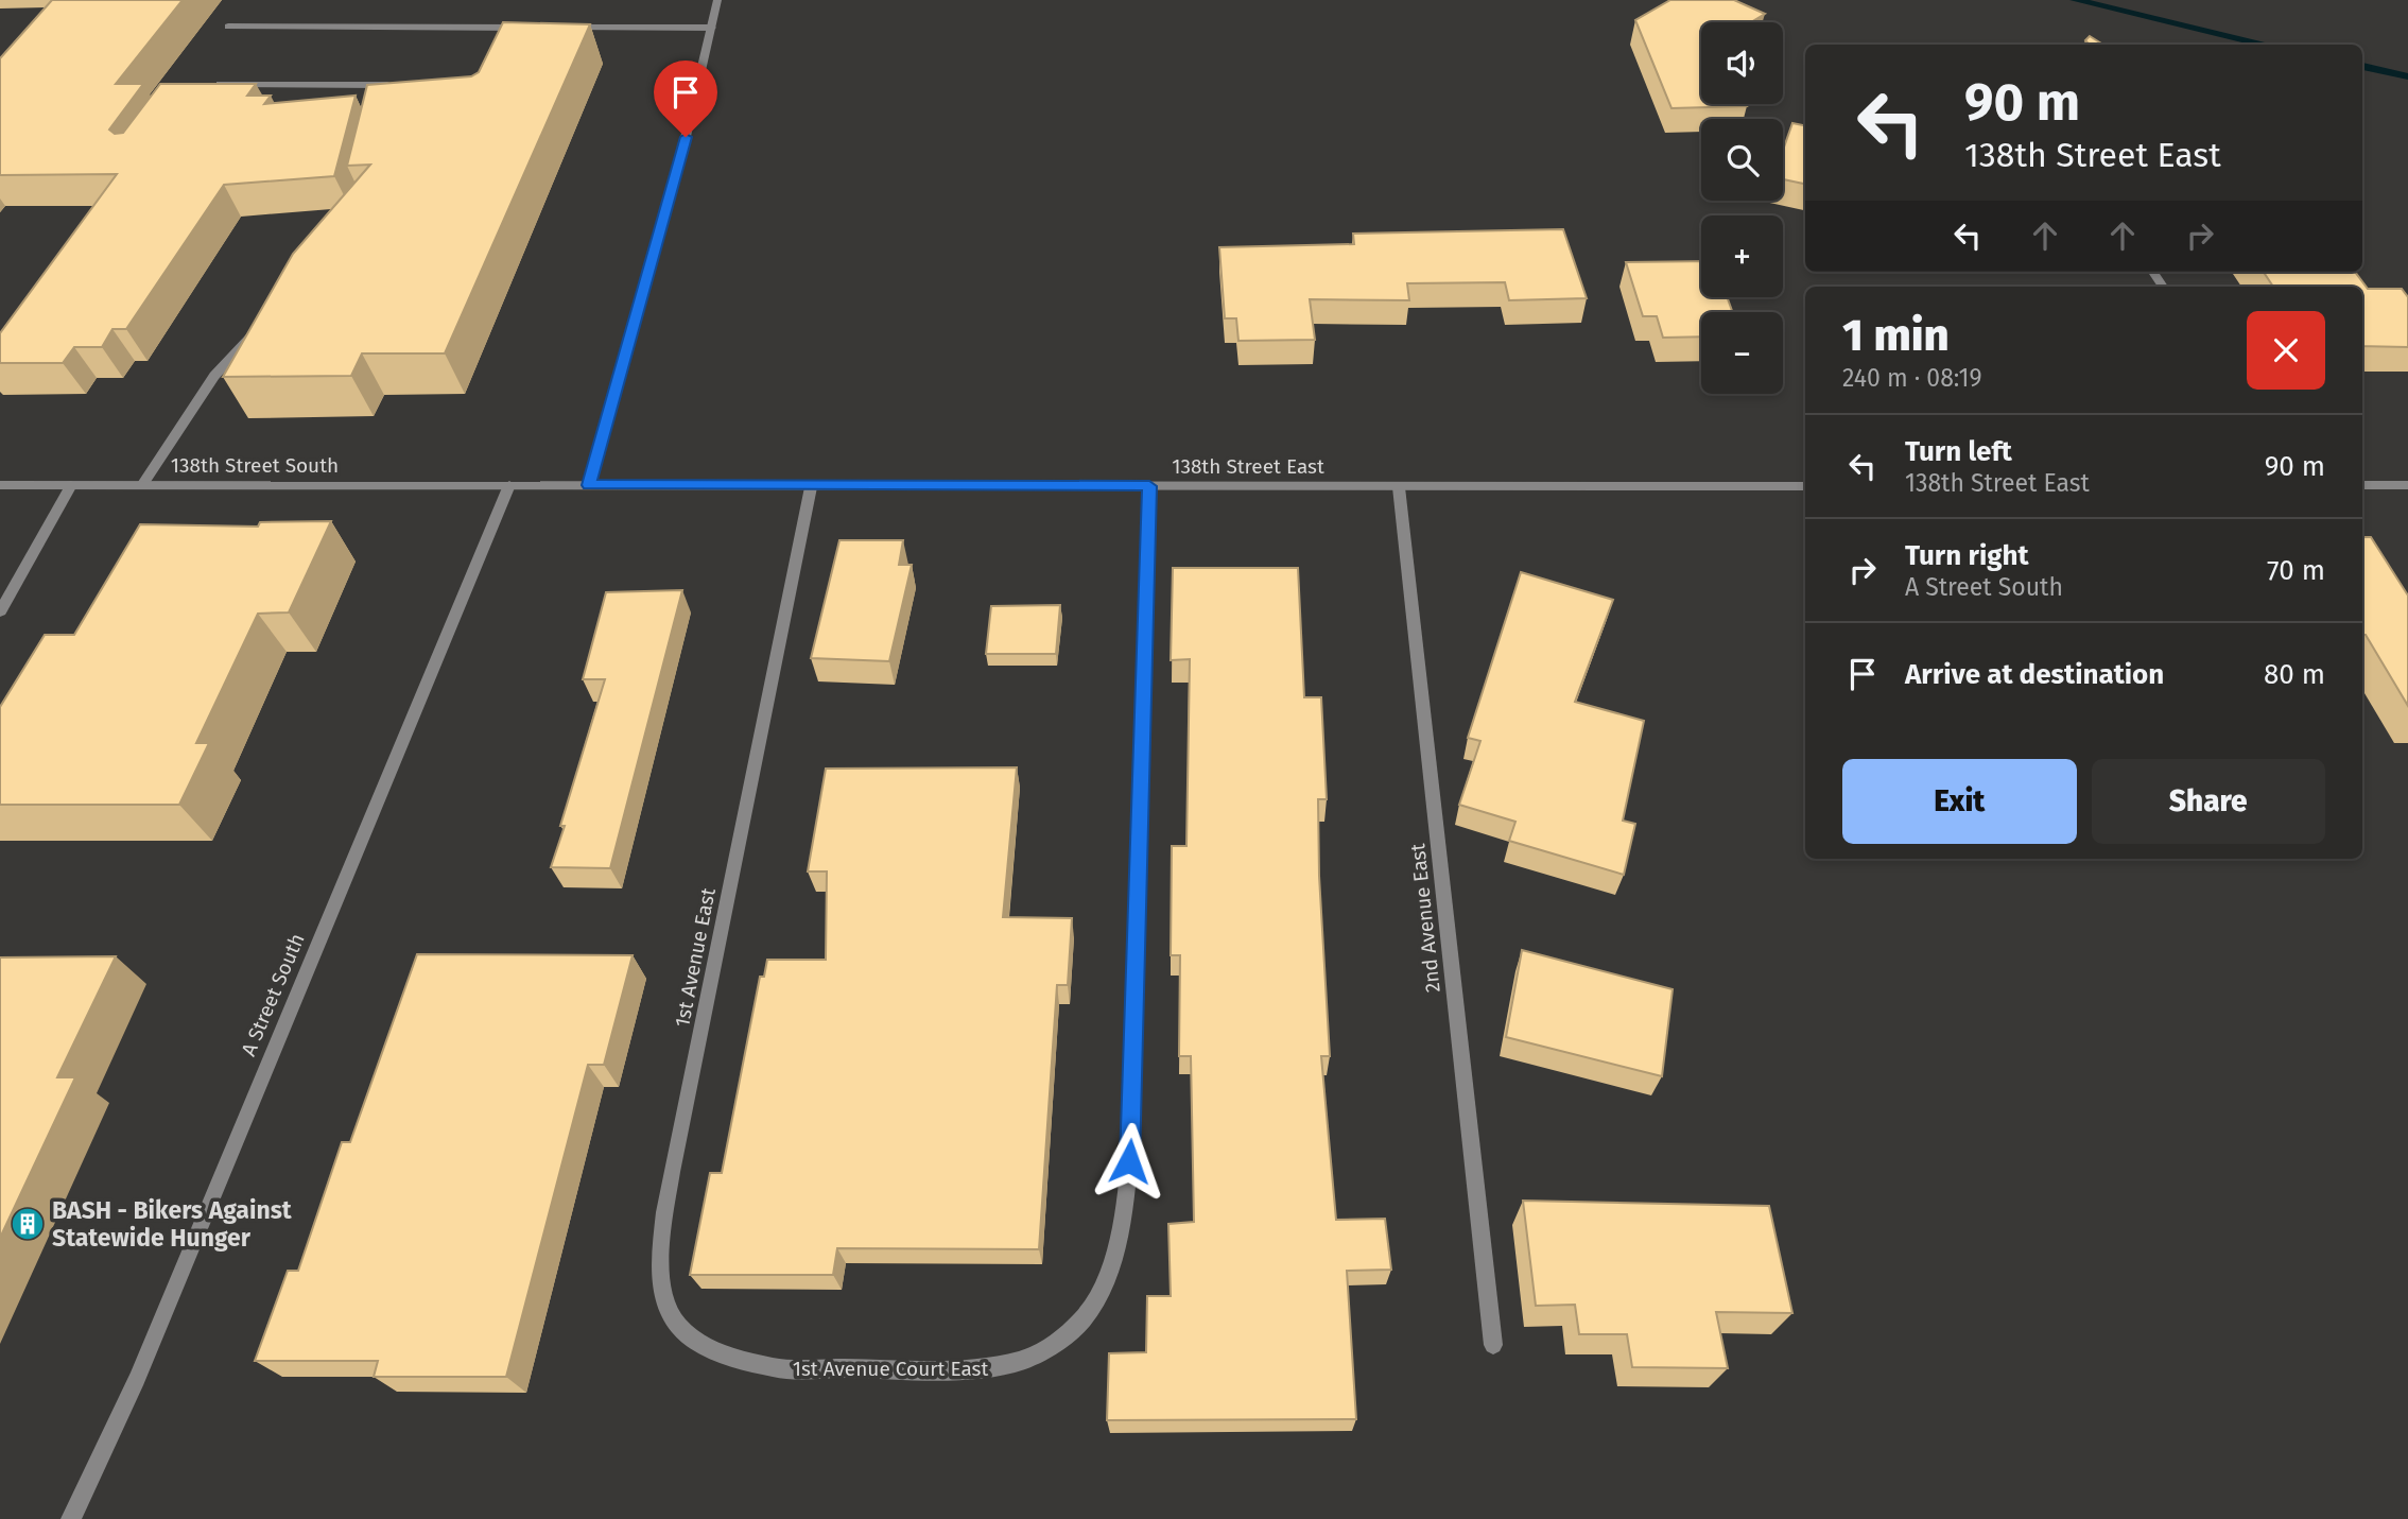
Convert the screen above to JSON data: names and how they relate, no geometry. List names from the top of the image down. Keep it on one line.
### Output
{"streets":{"street":["138th Street South","138th Street East","2nd Avenue East","1st Avenue East","A Street South","1st Avenue Court East"]},"crossings":[["138th Street South","138th Street East"],["138th Street South","A Street South"],["138th Street East","2nd Avenue East"],["138th Street East","1st Avenue East"],["138th Street East","A Street South"],["138th Street East","1st Avenue Court East"],["1st Avenue East","1st Avenue Court East"]],"places":{"building":["BASH - Bikers Against Statewide Hunger"]},"page":{"map_buttons":["+","−"],"turn":["90 m","138th Street East"],"heading":["1 min","240 m · 08:19"],"list":[{"name":"Turn left","note":"138th Street East","value":"90 m"},{"name":"Turn right","note":"A Street South","value":"70 m"},{"name":"Arrive at destination","value":"80 m"}],"buttons":["Exit","Share"]}}
